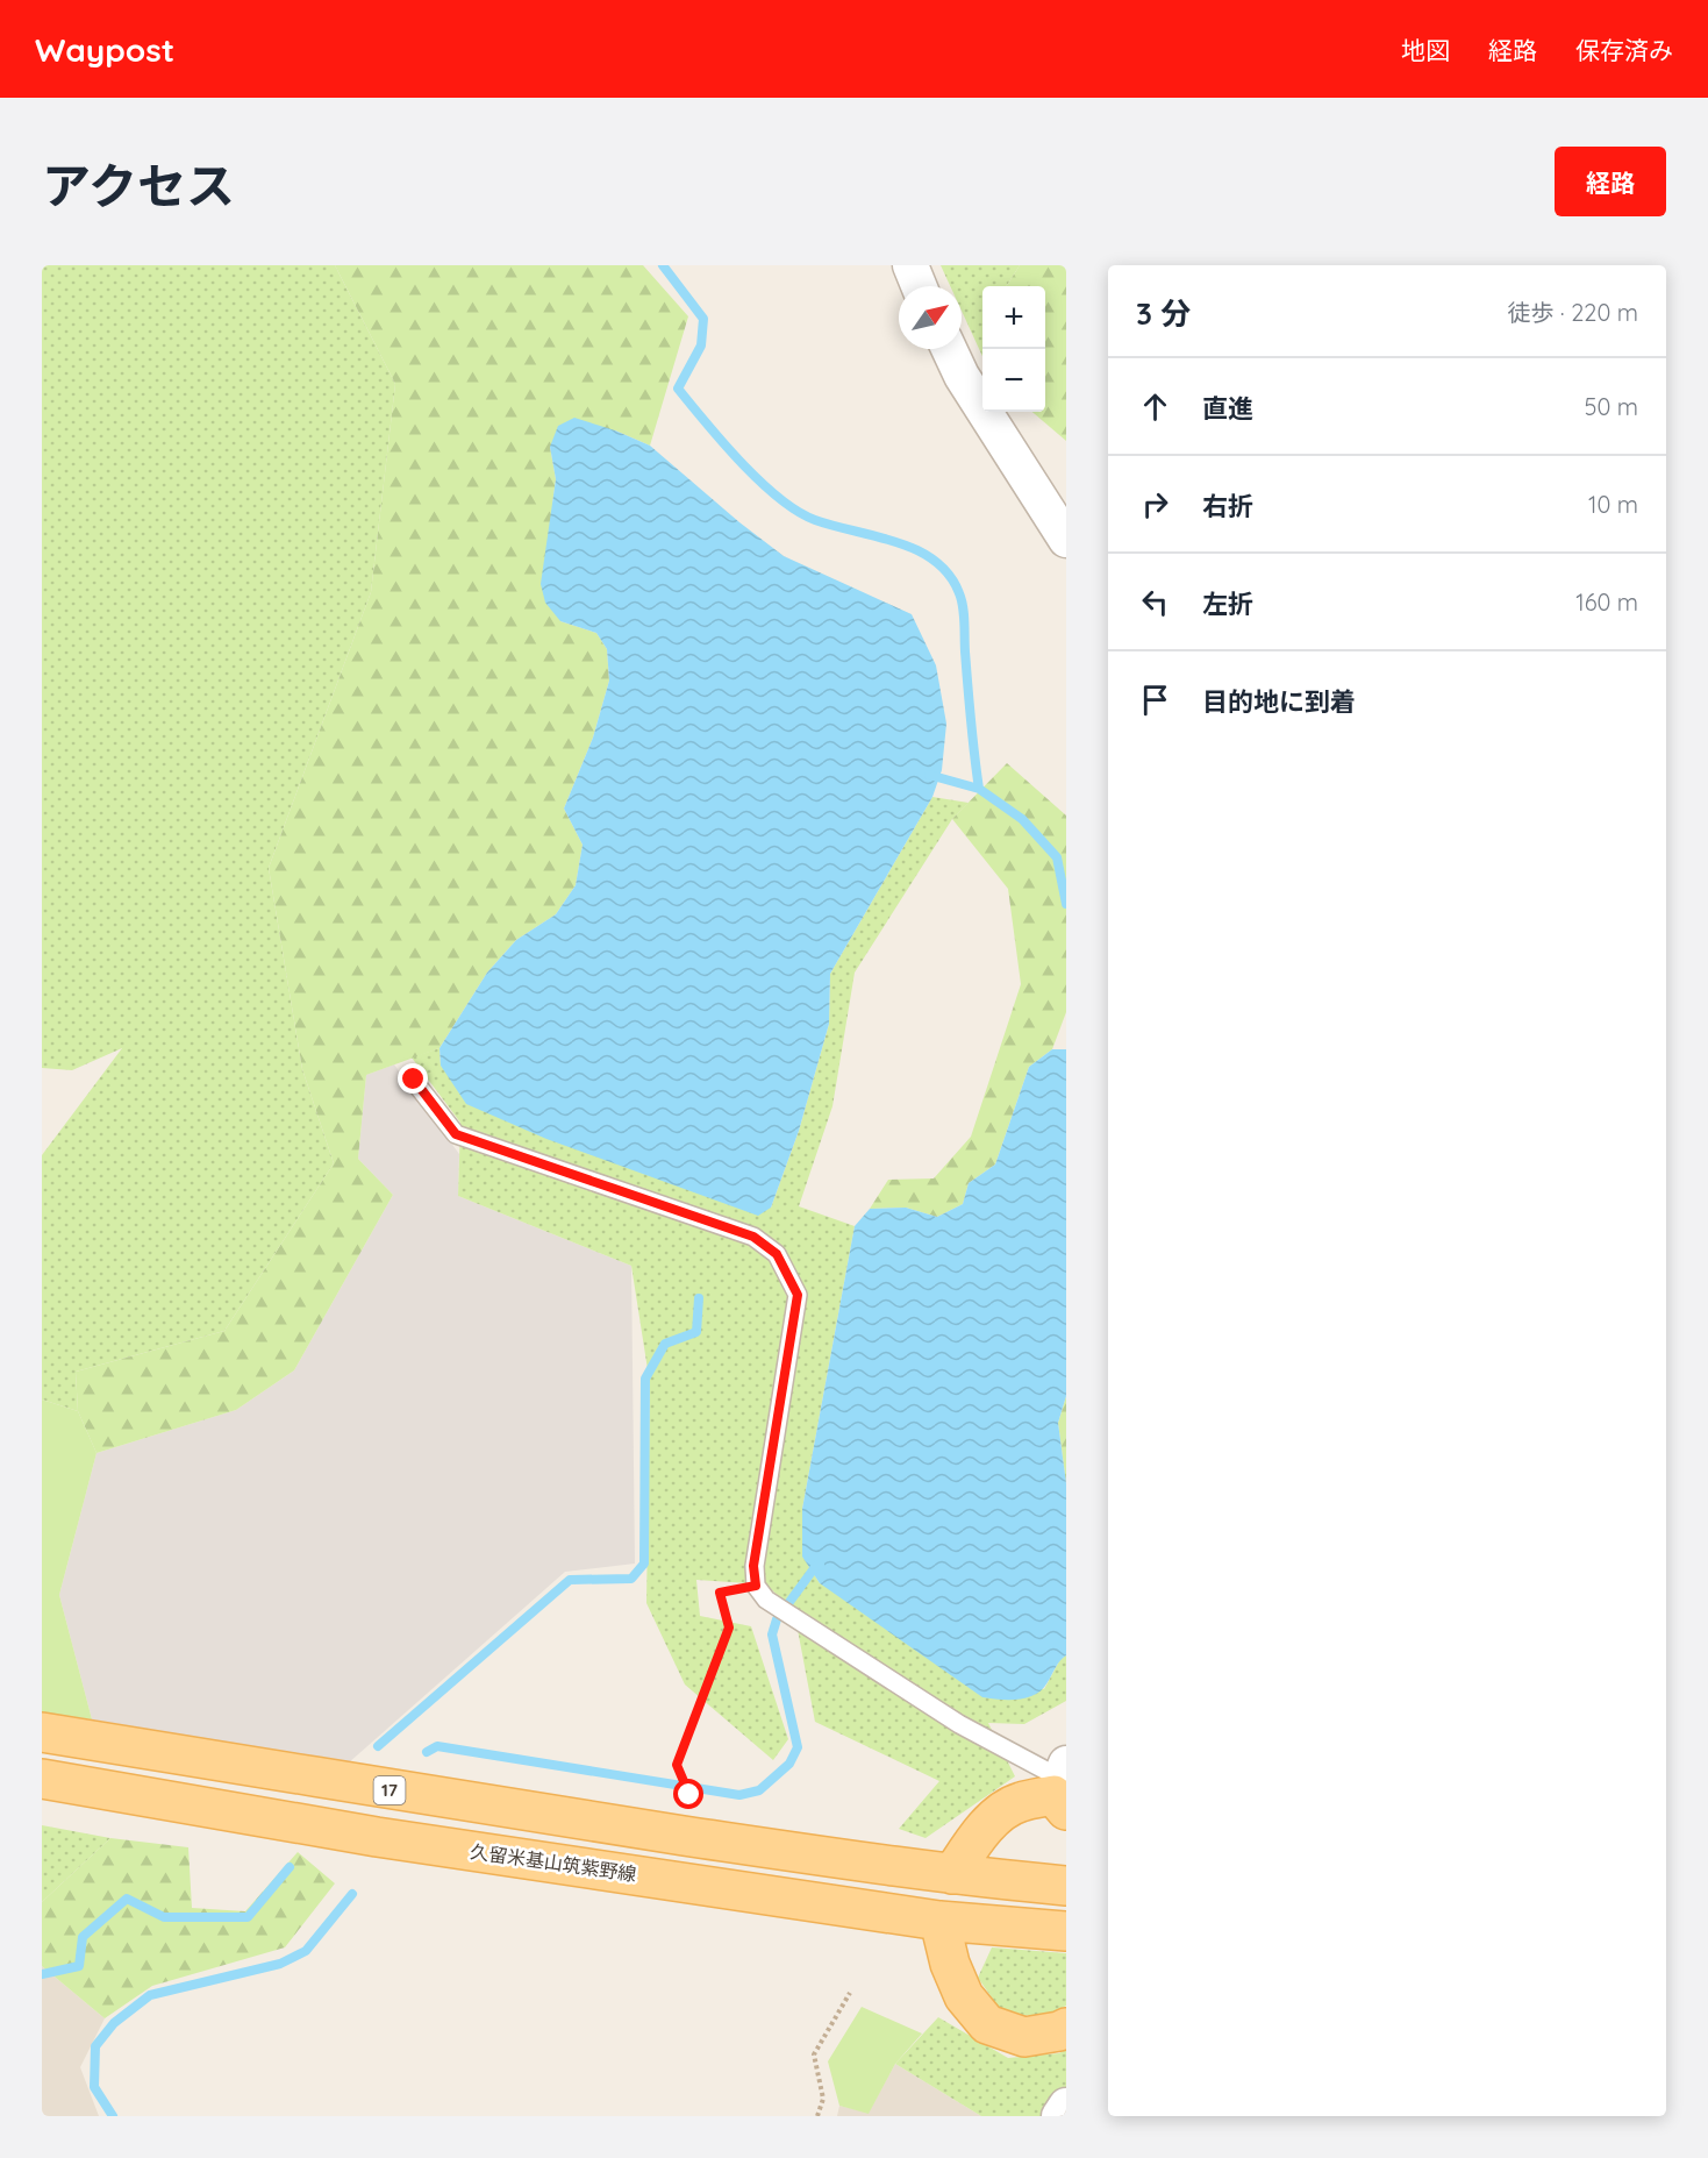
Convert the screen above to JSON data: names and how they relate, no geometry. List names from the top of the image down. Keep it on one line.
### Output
{"streets":{"main road":["17","久留米基山筑紫野線"]},"north":"top right","page":{"header":"Waypost","nav":["地図","経路","保存済み"],"title":"アクセス","buttons":"経路","heading":["3 分","徒歩 · 220 m"],"map_buttons":["+","−"],"list":[["直進","50 m"],["右折","10 m"],["左折","160 m"],"目的地に到着"]}}
